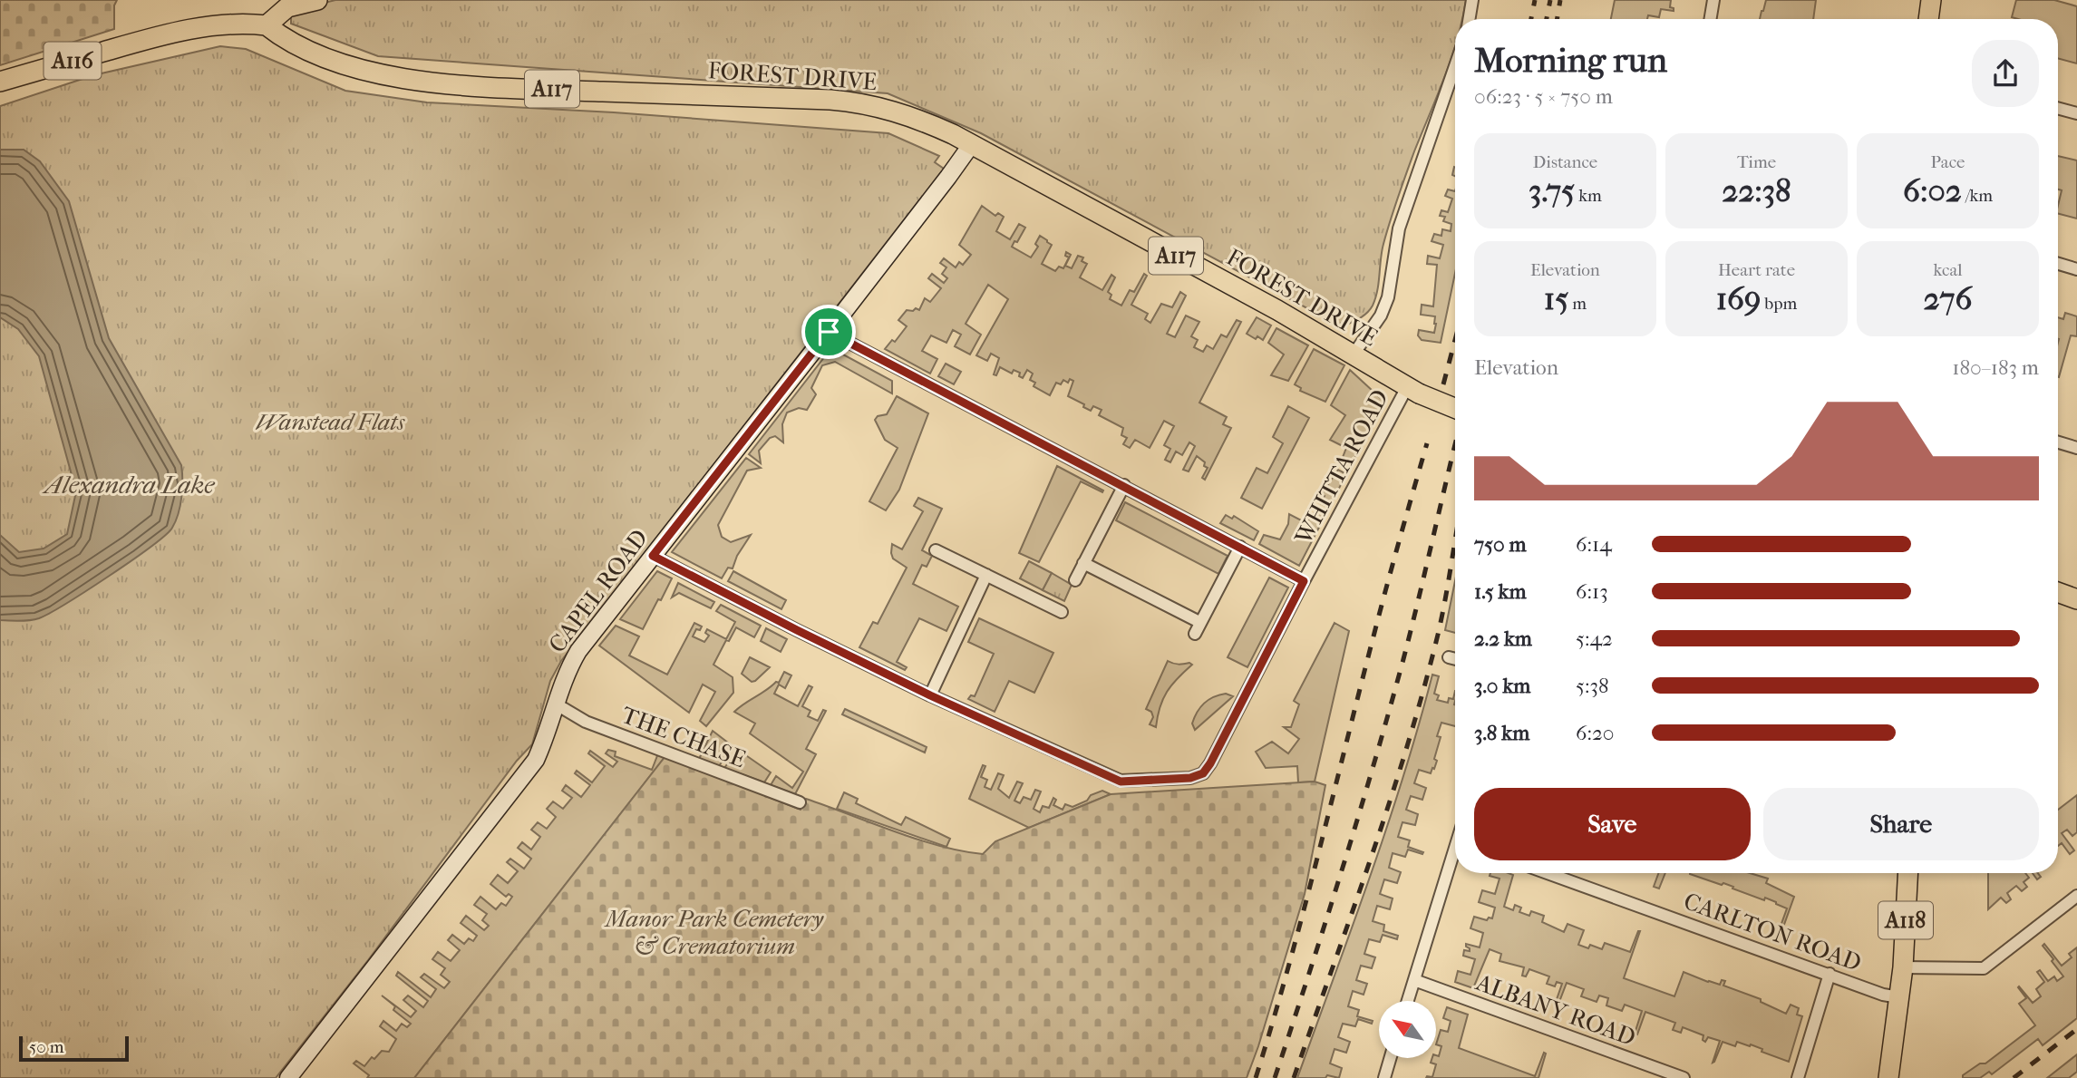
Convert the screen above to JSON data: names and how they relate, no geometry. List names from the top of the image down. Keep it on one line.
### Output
{"streets":{"main road":["A116","FOREST DRIVE","A117","A118"],"street":["WHITTA ROAD","CAPEL ROAD","THE CHASE","CARLTON ROAD","ALBANY ROAD"]},"crossings":[["A116","FOREST DRIVE"],["FOREST DRIVE","A117"],["FOREST DRIVE","WHITTA ROAD"],["FOREST DRIVE","CAPEL ROAD"],["A117","WHITTA ROAD"],["WHITTA ROAD","CAPEL ROAD"],["CAPEL ROAD","THE CHASE"],["A118","CARLTON ROAD"]],"water":["Alexandra Lake"],"parks":["Wanstead Flats","Manor Park Cemetery & Crematorium"],"scale_bar":"50 m","north":"top left","page":{"heading":["Morning run","06:23 · 5 × 750 m"],"stats":[["Distance","3.75 km"],["Time","22:38"],["Pace","6:02 /km"],["Elevation","15 m"],["Heart rate","169 bpm"],["kcal","276"]],"chart":["Elevation","180–183 m"],"list":[{"name":"750 m","note":"6:14"},{"name":"1.5 km","note":"6:13"},{"name":"2.2 km","note":"5:42"},{"name":"3.0 km","note":"5:38"},{"name":"3.8 km","note":"6:20"}],"buttons":["Save","Share"],"scale":"50 m"}}
